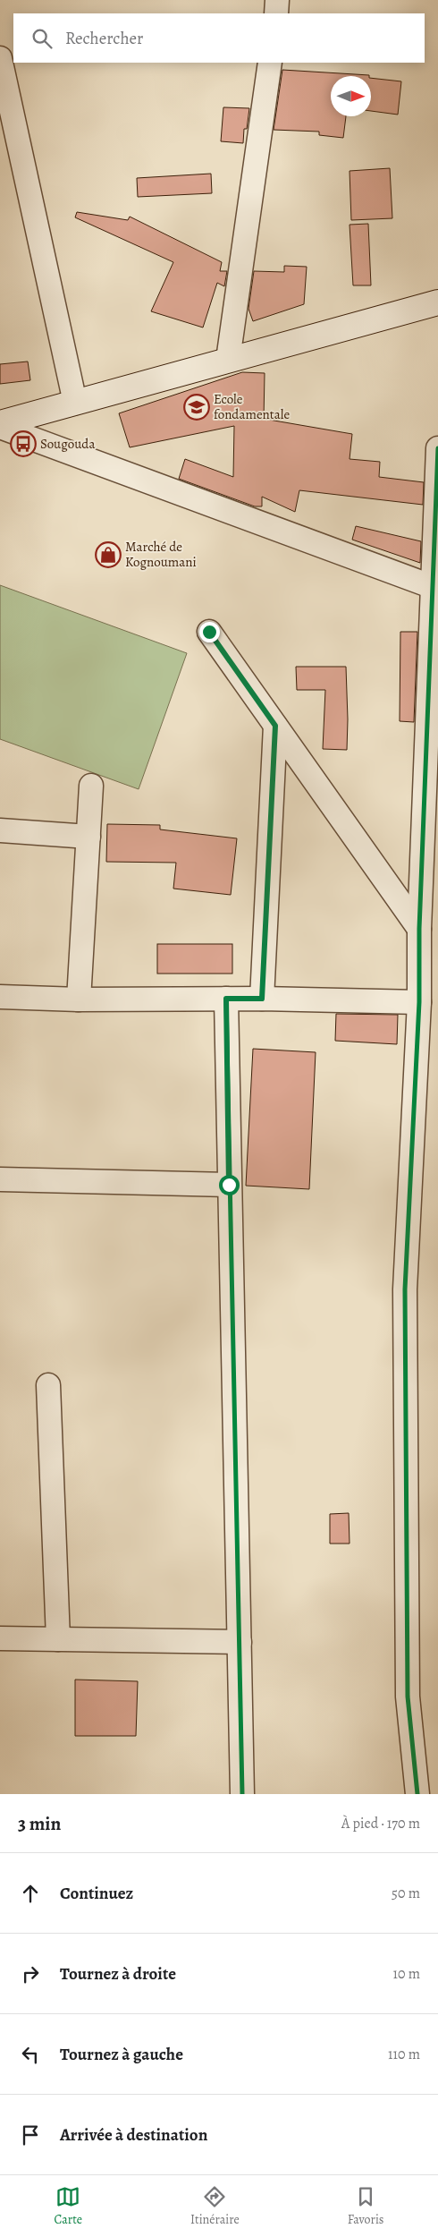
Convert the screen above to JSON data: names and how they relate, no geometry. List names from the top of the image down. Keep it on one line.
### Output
{"places":{"school or university":["Ecole fondamentale"],"bus stop":["Sougouda"],"shop":["Marché de Kognoumani"]},"north":"right","page":{"search":"Rechercher","heading":["3 min","À pied · 170 m"],"list":[["Continuez","50 m"],["Tournez à droite","10 m"],["Tournez à gauche","110 m"],"Arrivée à destination"],"nav":["Carte","Itinéraire","Favoris"]}}
